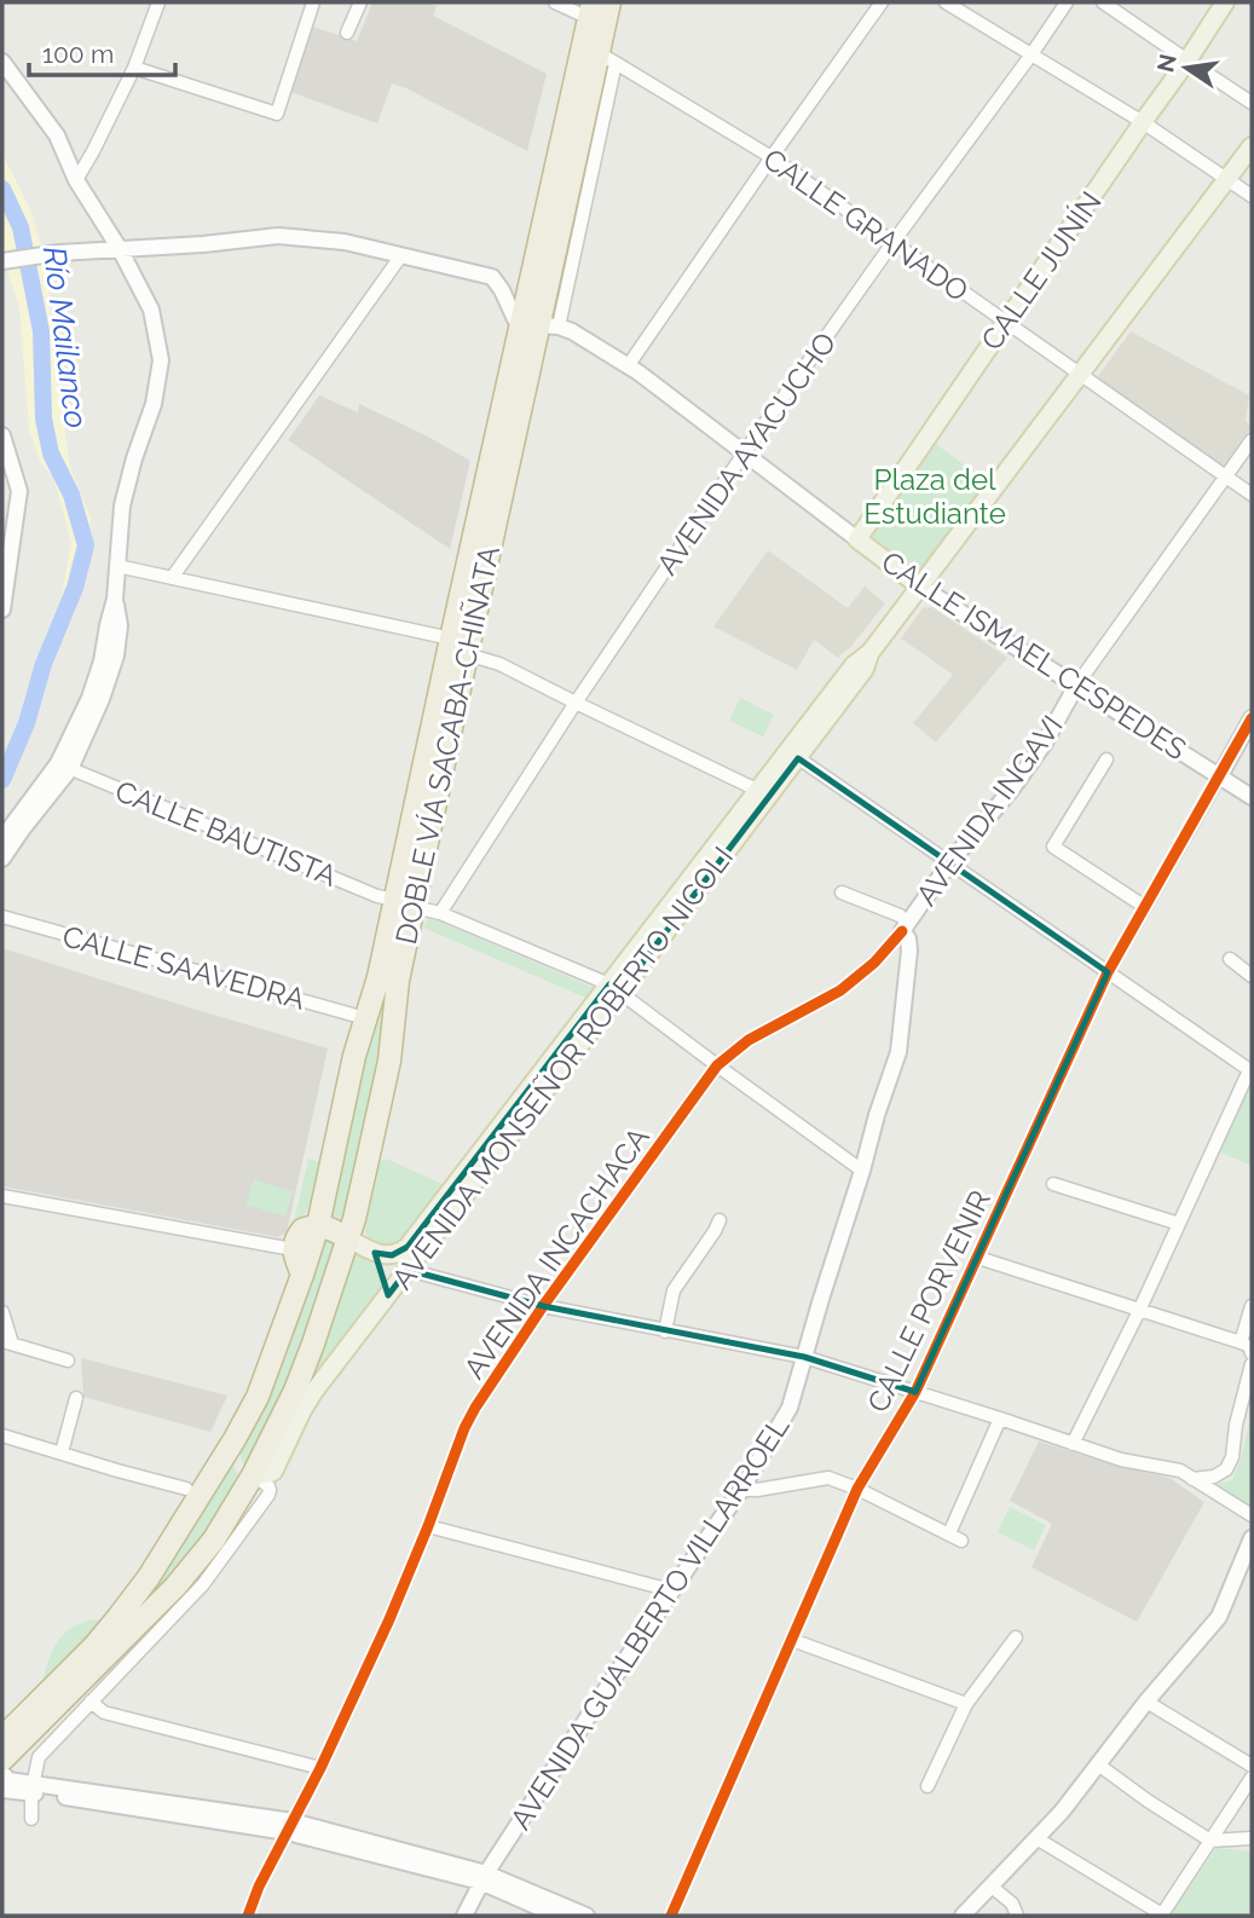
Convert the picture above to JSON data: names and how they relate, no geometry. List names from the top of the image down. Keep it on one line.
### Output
{"streets":{"highway":["DOBLE VÍA SACABA-CHIÑATA"],"main road":["CALLE JUNÍN","CALLE ISMAEL CESPEDES","AVENIDA INGAVI","AVENIDA MONSEÑOR ROBERTO NICOLI","CALLE PORVENIR","AVENIDA GUALBERTO VILLARROEL"],"street":["CALLE GRANADO","AVENIDA AYACUCHO","CALLE BAUTISTA","CALLE SAAVEDRA","AVENIDA INCACHACA"]},"crossings":[["CALLE GRANADO","CALLE JUNÍN"],["CALLE GRANADO","AVENIDA AYACUCHO"],["CALLE GRANADO","DOBLE VÍA SACABA-CHIÑATA"],["CALLE GRANADO","AVENIDA INGAVI"],["CALLE GRANADO","AVENIDA MONSEÑOR ROBERTO NICOLI"],["CALLE JUNÍN","CALLE ISMAEL CESPEDES"],["AVENIDA AYACUCHO","CALLE ISMAEL CESPEDES"],["AVENIDA AYACUCHO","CALLE BAUTISTA"],["CALLE ISMAEL CESPEDES","DOBLE VÍA SACABA-CHIÑATA"],["CALLE ISMAEL CESPEDES","AVENIDA INGAVI"],["CALLE ISMAEL CESPEDES","AVENIDA MONSEÑOR ROBERTO NICOLI"],["CALLE ISMAEL CESPEDES","CALLE PORVENIR"],["DOBLE VÍA SACABA-CHIÑATA","CALLE BAUTISTA"],["DOBLE VÍA SACABA-CHIÑATA","CALLE SAAVEDRA"],["DOBLE VÍA SACABA-CHIÑATA","AVENIDA MONSEÑOR ROBERTO NICOLI"],["AVENIDA INGAVI","AVENIDA INCACHACA"],["AVENIDA INGAVI","AVENIDA GUALBERTO VILLARROEL"],["CALLE BAUTISTA","AVENIDA MONSEÑOR ROBERTO NICOLI"],["CALLE BAUTISTA","AVENIDA INCACHACA"],["CALLE BAUTISTA","AVENIDA GUALBERTO VILLARROEL"],["AVENIDA INCACHACA","AVENIDA GUALBERTO VILLARROEL"]],"water":["Río Mailanco"],"parks":["Plaza del Estudiante"],"scale_bar":"100 m","north":"left"}
